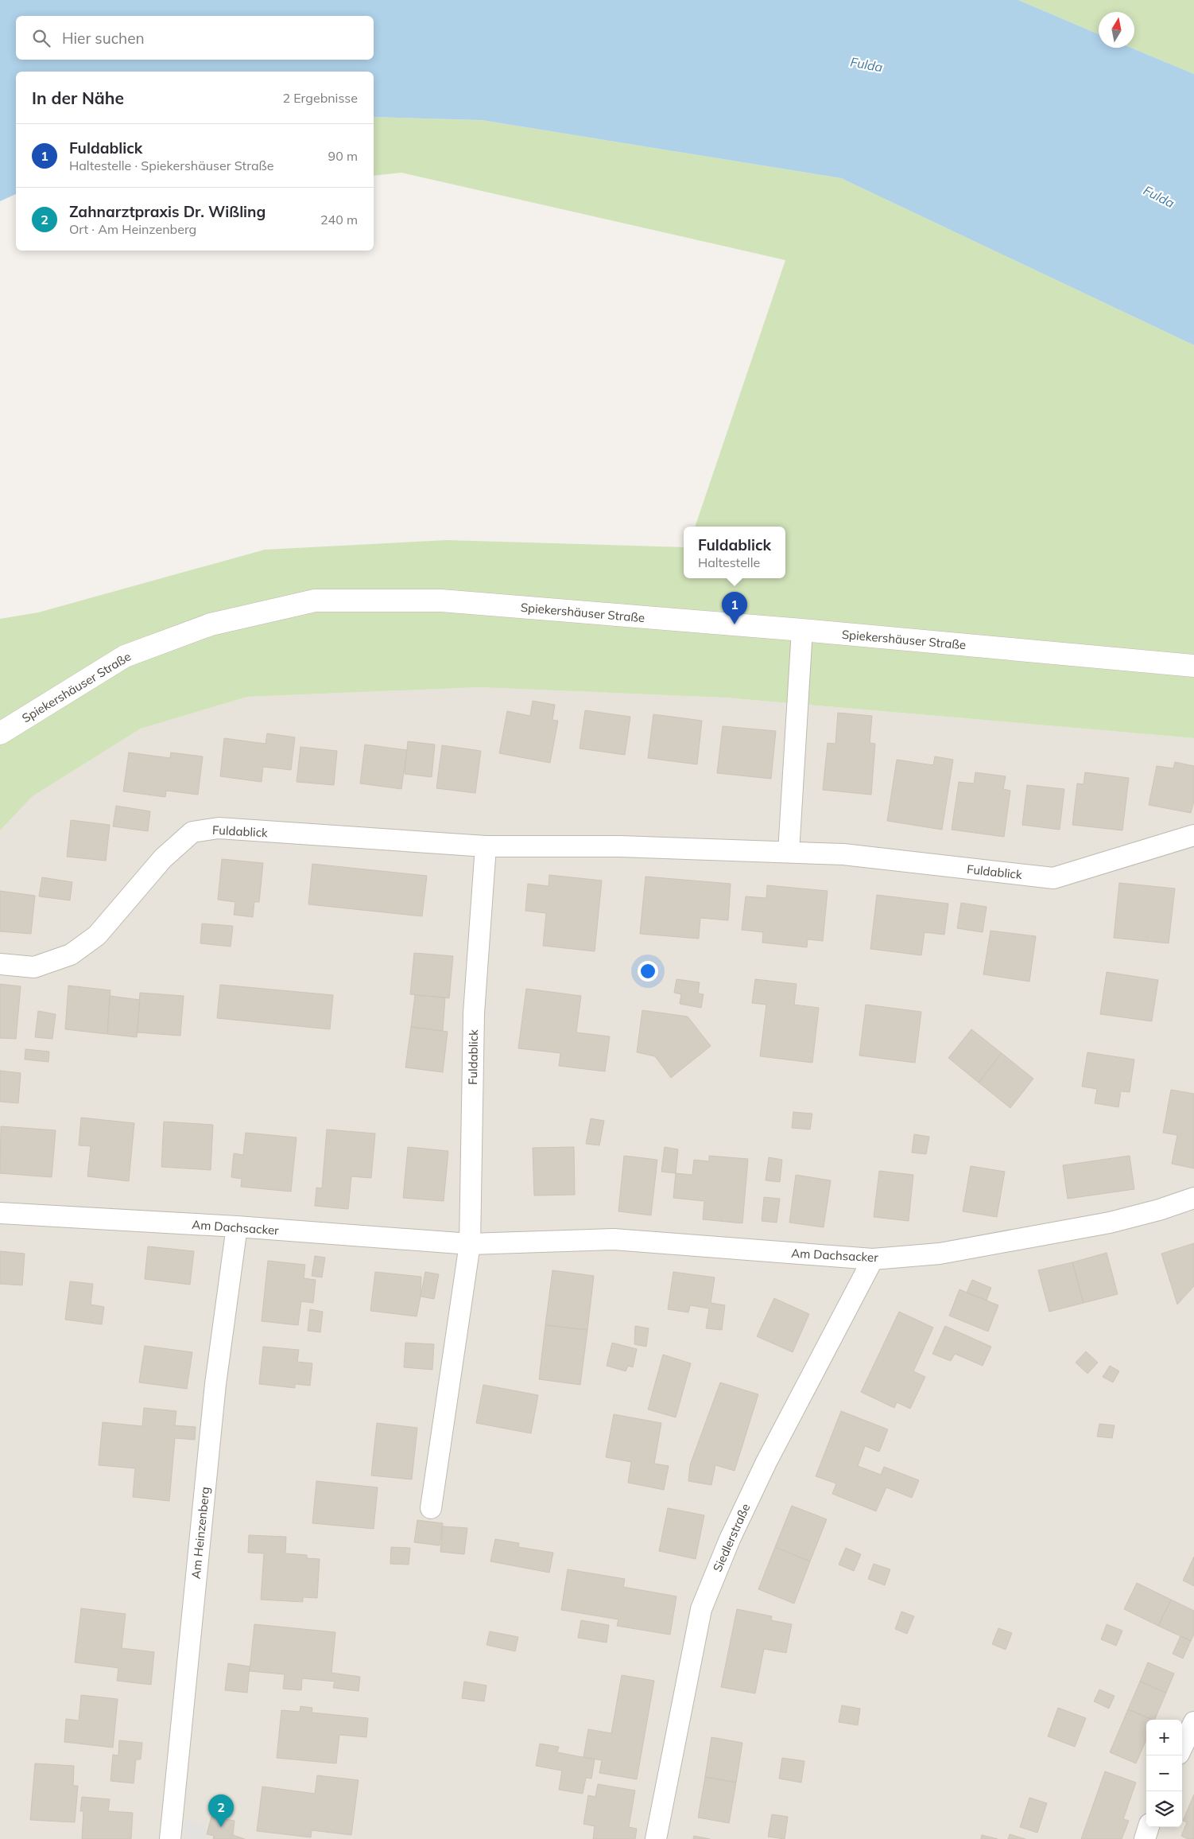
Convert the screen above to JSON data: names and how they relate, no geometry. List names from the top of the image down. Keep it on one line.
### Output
{"streets":{"street":["Spiekershäuser Straße","Fuldablick","Am Dachsacker","Am Heinzenberg","Siedlerstraße"]},"crossings":[["Fuldablick","Am Dachsacker"],["Am Dachsacker","Am Heinzenberg"],["Am Dachsacker","Siedlerstraße"]],"water":["Fulda"],"north":"top","page":{"search":"Hier suchen","heading":["In der Nähe","2 Ergebnisse"],"list":[{"mark":"1","name":"Fuldablick","note":"Haltestelle · Spiekershäuser Straße","value":"90 m"},{"mark":"2","name":"Zahnarztpraxis Dr. Wißling","note":"Ort · Am Heinzenberg","value":"240 m"}],"popup":["Fuldablick","Haltestelle"],"pins":["1","2"],"map_buttons":["+","−"]}}
